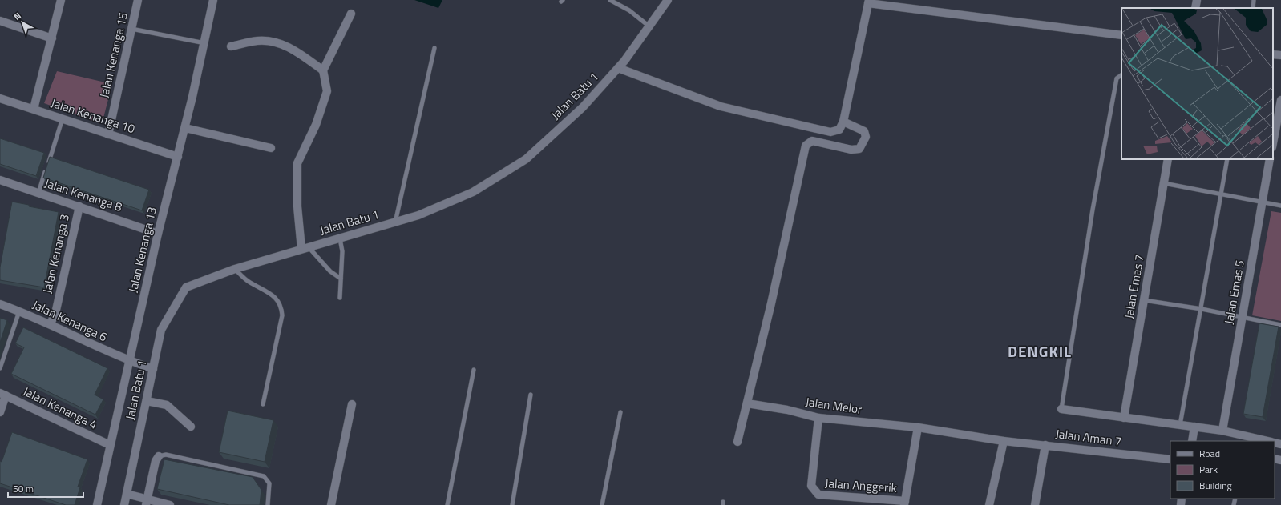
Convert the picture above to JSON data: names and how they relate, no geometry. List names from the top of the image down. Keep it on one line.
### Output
{"streets":{"street":["Jalan Kenanga 15","Jalan Batu 1","Jalan Kenanga 10","Jalan Kenanga 8","Jalan Kenanga 13","Jalan Kenanga 3","Jalan Emas 7","Jalan Emas 5","Jalan Kenanga 6","Jalan Melor","Jalan Kenanga 4","Jalan Aman 7","Jalan Anggerik"]},"crossings":[["Jalan Kenanga 15","Jalan Kenanga 10"],["Jalan Batu 1","Jalan Kenanga 6"],["Jalan Kenanga 10","Jalan Kenanga 13"],["Jalan Kenanga 8","Jalan Kenanga 13"],["Jalan Kenanga 8","Jalan Kenanga 3"],["Jalan Kenanga 13","Jalan Kenanga 6"],["Jalan Kenanga 13","Jalan Kenanga 4"],["Jalan Kenanga 3","Jalan Kenanga 6"],["Jalan Melor","Jalan Aman 7"],["Jalan Melor","Jalan Anggerik"]],"districts":["DENGKIL"],"legend":["Road","Park","Building"],"scale_bar":"50 m","north":"top left"}
